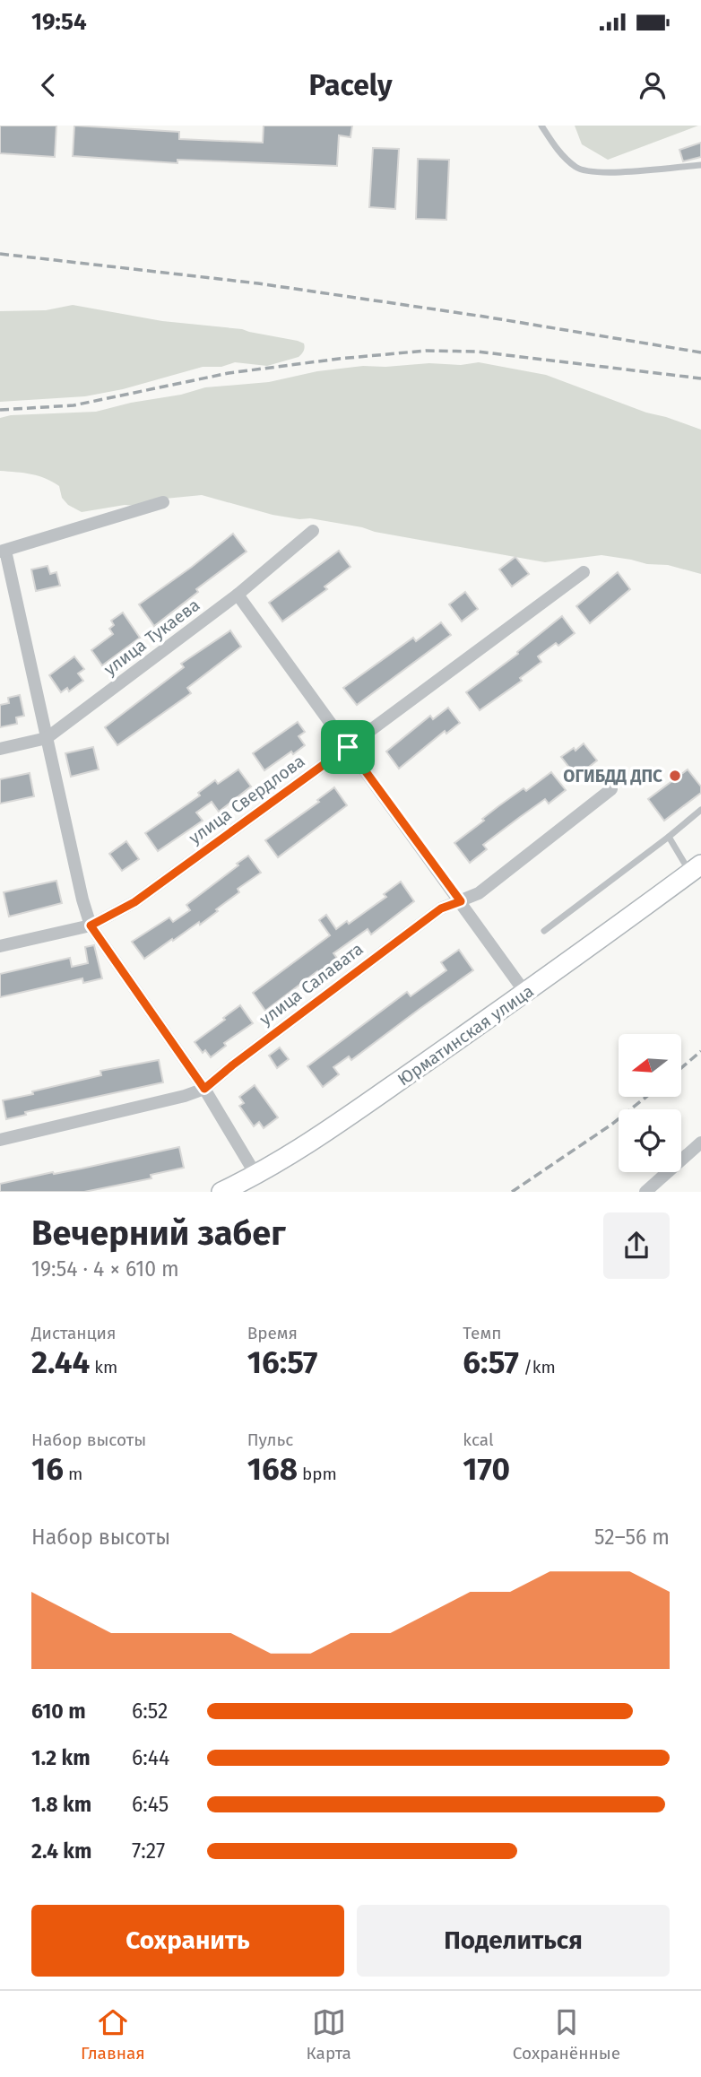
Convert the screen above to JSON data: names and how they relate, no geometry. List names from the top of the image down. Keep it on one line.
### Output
{"streets":{"main road":["Юрматинская улица"],"street":["улица Тукаева","улица Свердлова","улица Салавата"]},"places":["ОГИБДД ДПС"],"north":"left","page":{"status":"19:54","header":"Pacely","heading":["Вечерний забег","19:54 · 4 × 610 m"],"stats":[["Дистанция","2.44 km"],["Время","16:57"],["Темп","6:57 /km"],["Набор высоты","16 m"],["Пульс","168 bpm"],["kcal","170"]],"chart":["Набор высоты","52–56 m"],"list":[{"name":"610 m","note":"6:52"},{"name":"1.2 km","note":"6:44"},{"name":"1.8 km","note":"6:45"},{"name":"2.4 km","note":"7:27"}],"buttons":["Сохранить","Поделиться"],"tabs":["Главная","Карта","Сохранённые"]}}
